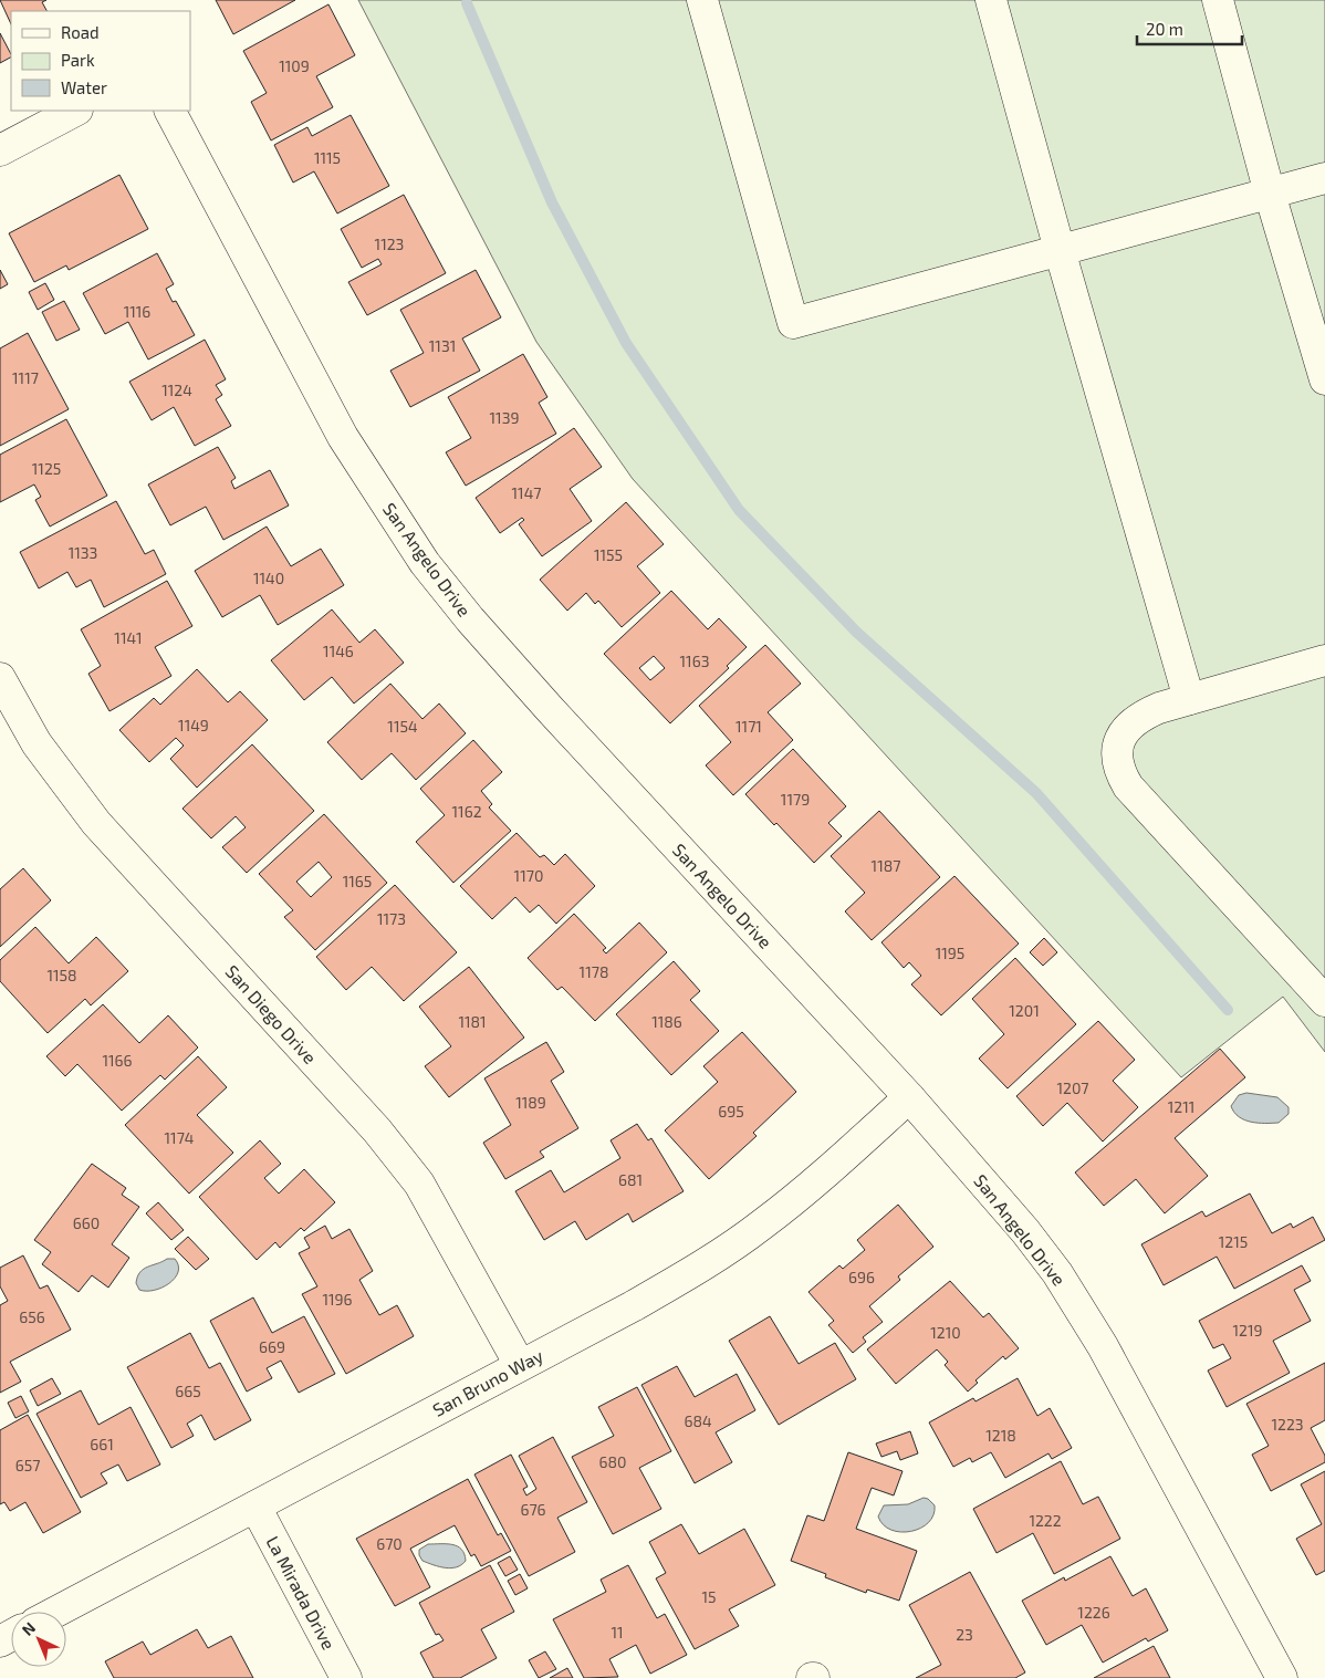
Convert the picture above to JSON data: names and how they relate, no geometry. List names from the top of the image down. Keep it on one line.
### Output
{"streets":{"street":["San Angelo Drive","San Diego Drive","San Bruno Way","La Mirada Drive"]},"crossings":[["San Angelo Drive","San Bruno Way"],["San Diego Drive","San Bruno Way"],["San Bruno Way","La Mirada Drive"]],"house_numbers":["1109","1115","1123","1116","1131","1117","1124","1139","1125","1147","1133","1155","1140","1141","1146","1163","1149","1154","1171","1179","1162","1187","1170","1165","1173","1195","1178","1158","1201","1181","1186","1166","1207","1189","1211","695","1174","681","660","1215","696","1196","656","1219","1210","669","665","684","1223","1218","661","680","657","676","1222","670","15","1226","11","23"],"legend":["Road","Park","Water"],"scale_bar":"20 m","north":"top left"}
